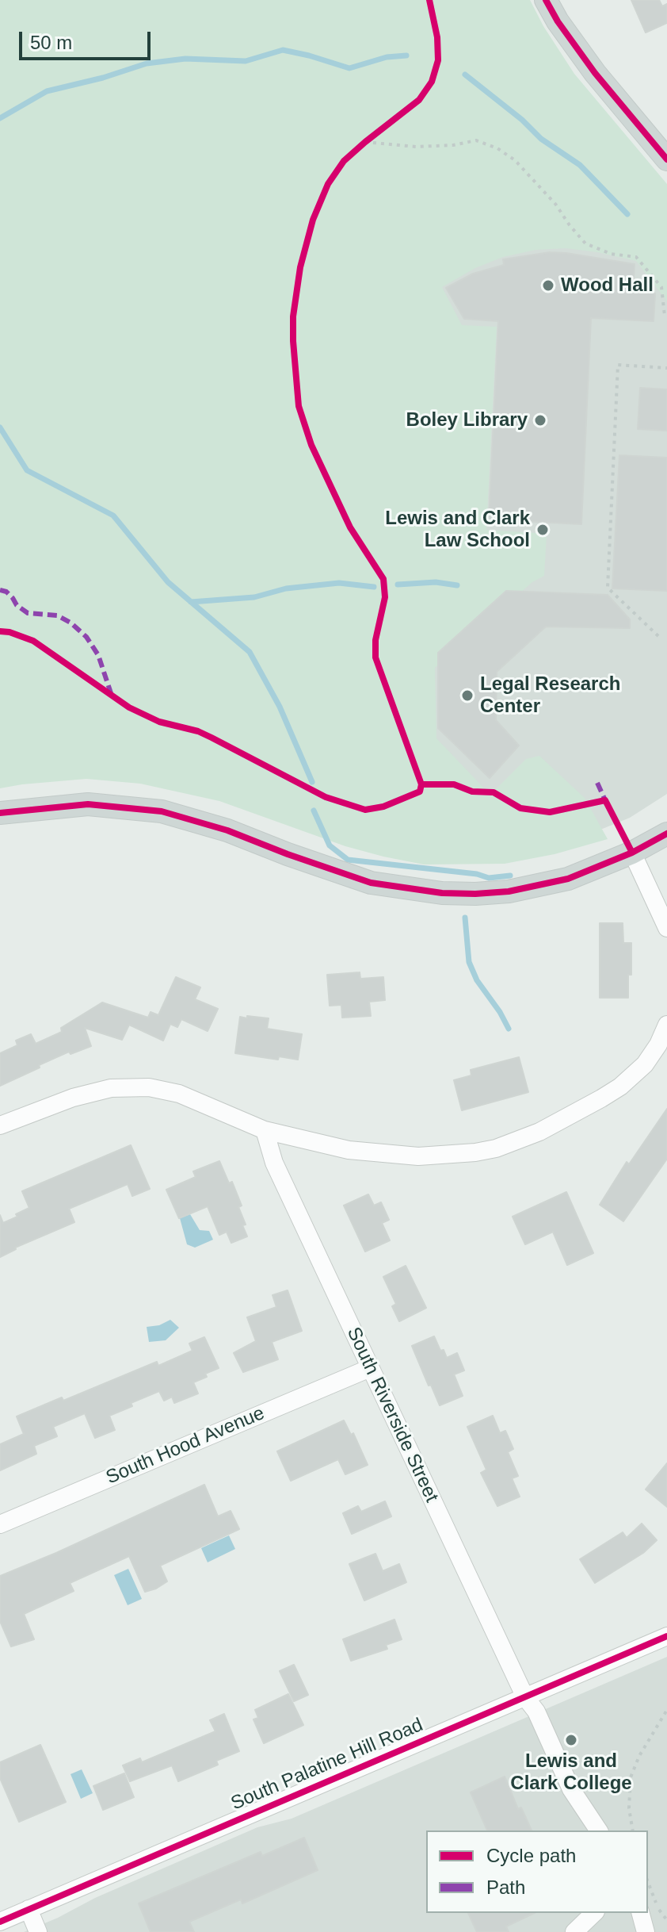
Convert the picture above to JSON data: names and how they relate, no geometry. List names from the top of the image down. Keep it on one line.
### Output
{"streets":{"street":["South Riverside Street","South Hood Avenue","South Palatine Hill Road"]},"crossings":[["South Riverside Street","South Hood Avenue"],["South Riverside Street","South Palatine Hill Road"]],"places":["Wood Hall","Boley Library","Lewis and Clark Law School","Legal Research Center","Lewis and Clark College"],"legend":["Cycle path","Path"],"scale_bar":"50 m"}
